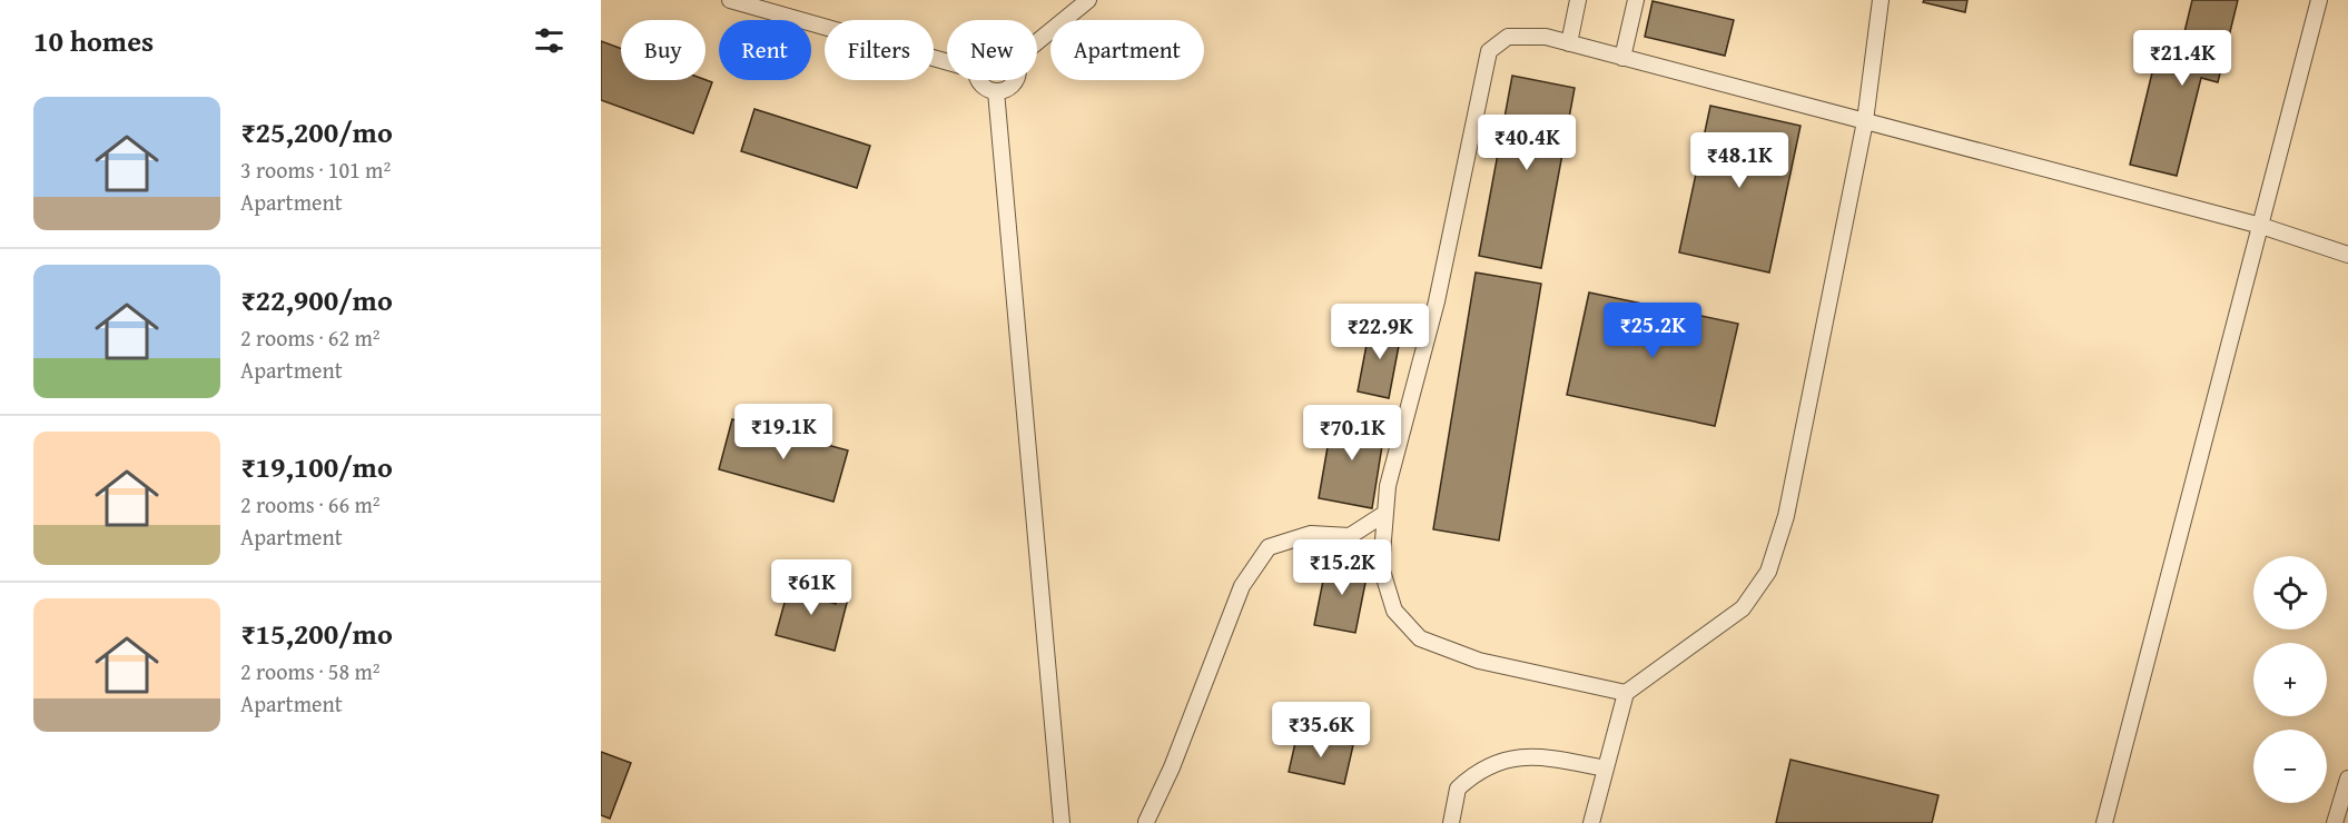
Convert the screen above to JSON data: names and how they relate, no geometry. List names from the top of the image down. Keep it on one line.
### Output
{"page":{"heading":"10 homes","chip":["Buy","Rent","Filters","New","Apartment"],"price":["₹21.4K","₹40.4K","₹48.1K","₹25.2K","₹22.9K","₹19.1K","₹70.1K","₹15.2K","₹61K","₹35.6K"],"list":[{"name":"₹25,200/mo","note":"3 rooms · 101 m² · Apartment"},{"name":"₹22,900/mo","note":"2 rooms · 62 m² · Apartment"},{"name":"₹19,100/mo","note":"2 rooms · 66 m² · Apartment"},{"name":"₹15,200/mo","note":"2 rooms · 58 m² · Apartment"}],"map_buttons":["+","−"]}}
